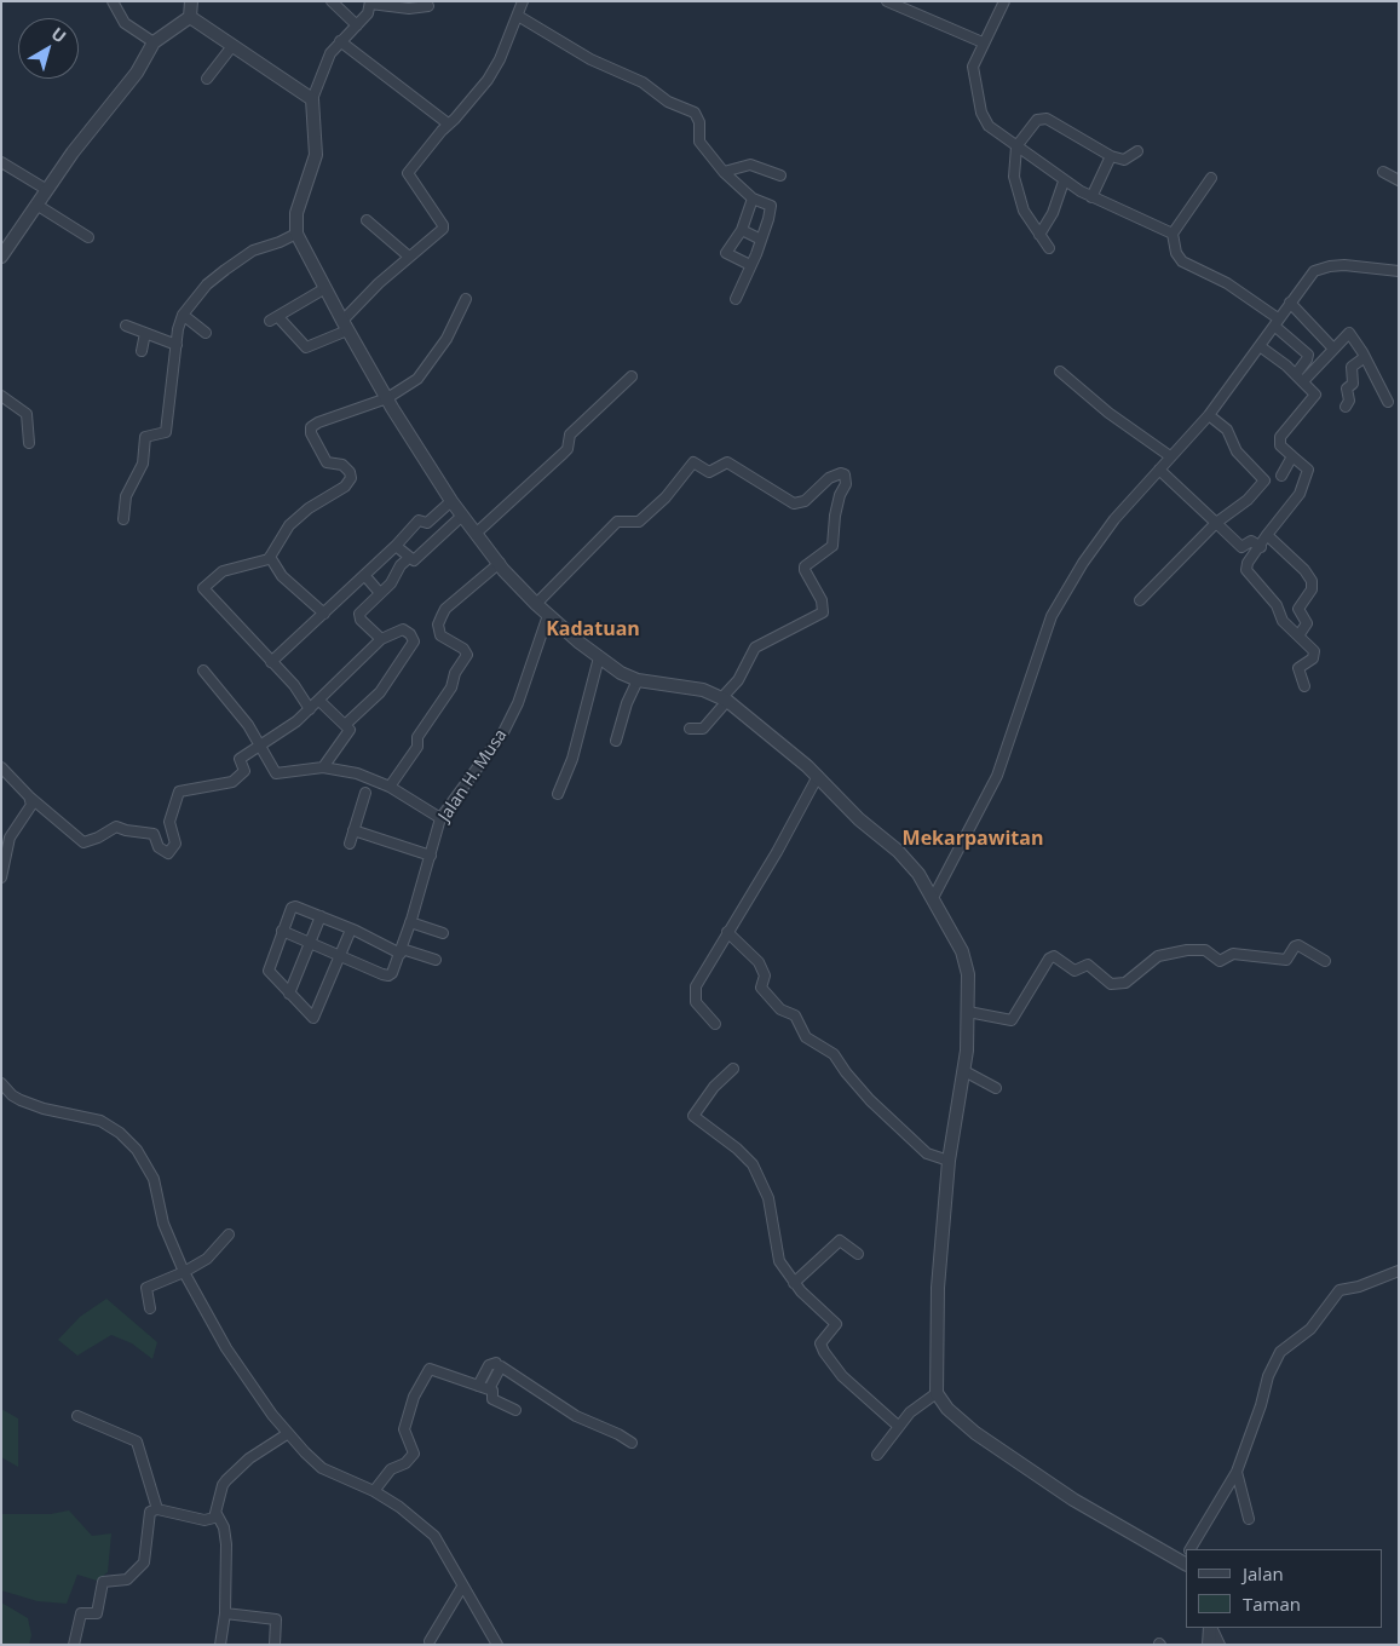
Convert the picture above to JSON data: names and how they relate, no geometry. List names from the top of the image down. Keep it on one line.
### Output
{"streets":{"street":["Jalan H. Musa"]},"districts":["Kadatuan","Mekarpawitan"],"legend":["Jalan","Taman"],"north":"top right"}
